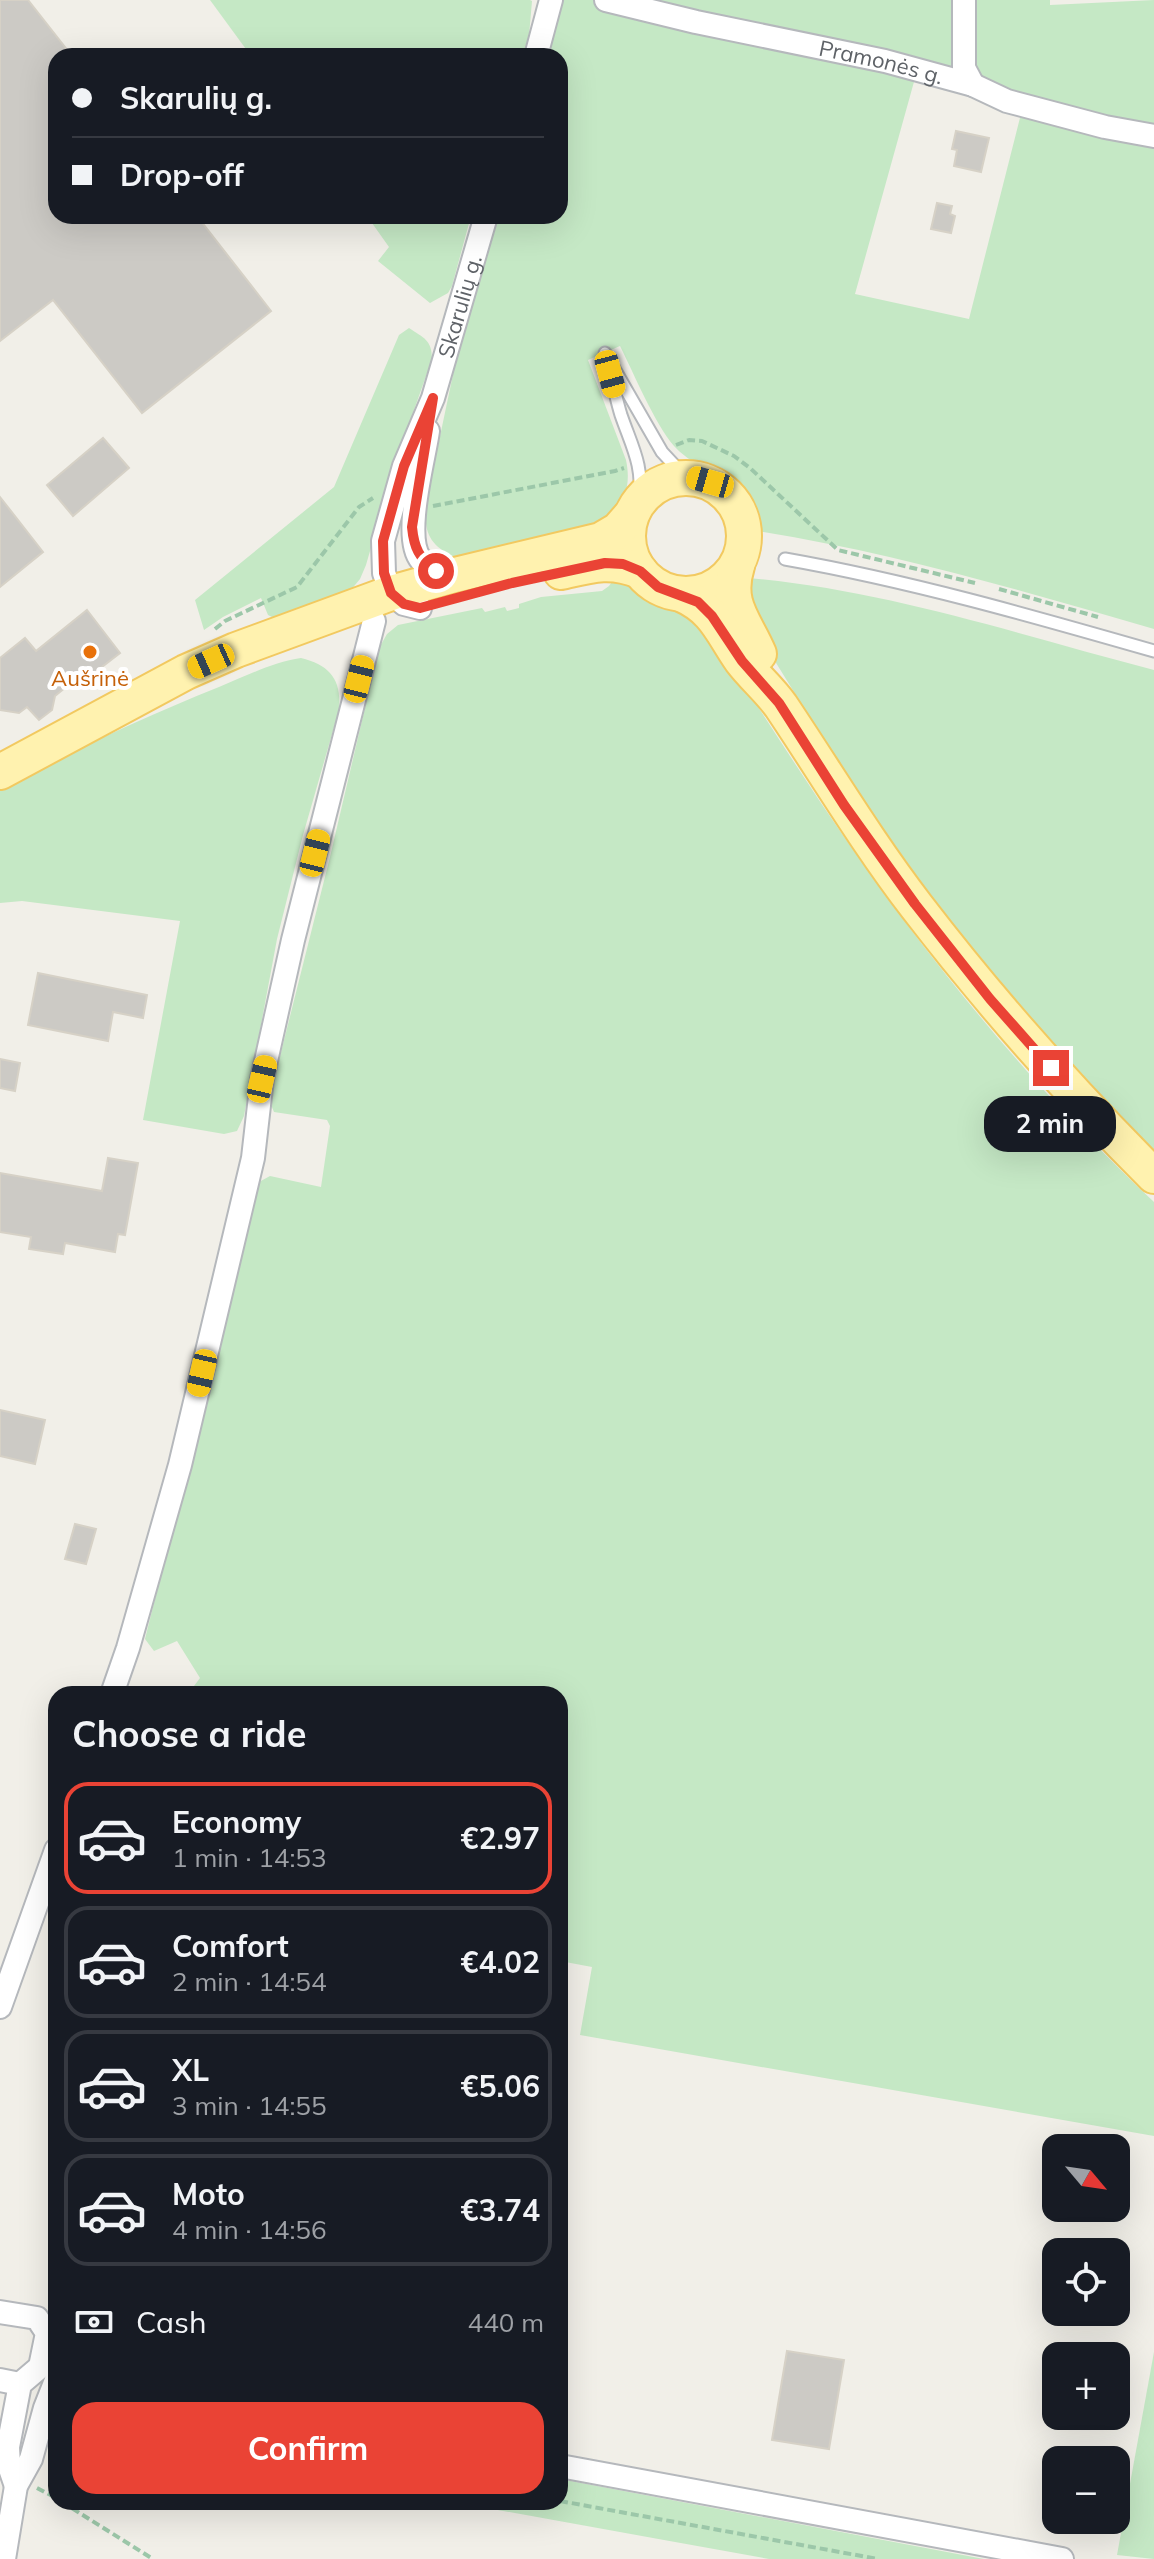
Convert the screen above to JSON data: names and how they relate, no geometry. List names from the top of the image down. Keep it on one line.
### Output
{"streets":{"street":["Pramonės g.","Skarulių g."]},"places":["Aušrinė"],"north":"bottom right","page":{"banner":["Skarulių g.","Drop-off"],"bubble":"2 min","heading":"Choose a ride","list":[{"name":"Economy","note":"1 min · 14:53","value":"€2.97"},{"name":"Comfort","note":"2 min · 14:54","value":"€4.02"},{"name":"XL","note":"3 min · 14:55","value":"€5.06"},{"name":"Moto","note":"4 min · 14:56","value":"€3.74"}],"map_buttons":["+","−"],"pay":["Cash","440 m"],"buttons":"Confirm"}}
